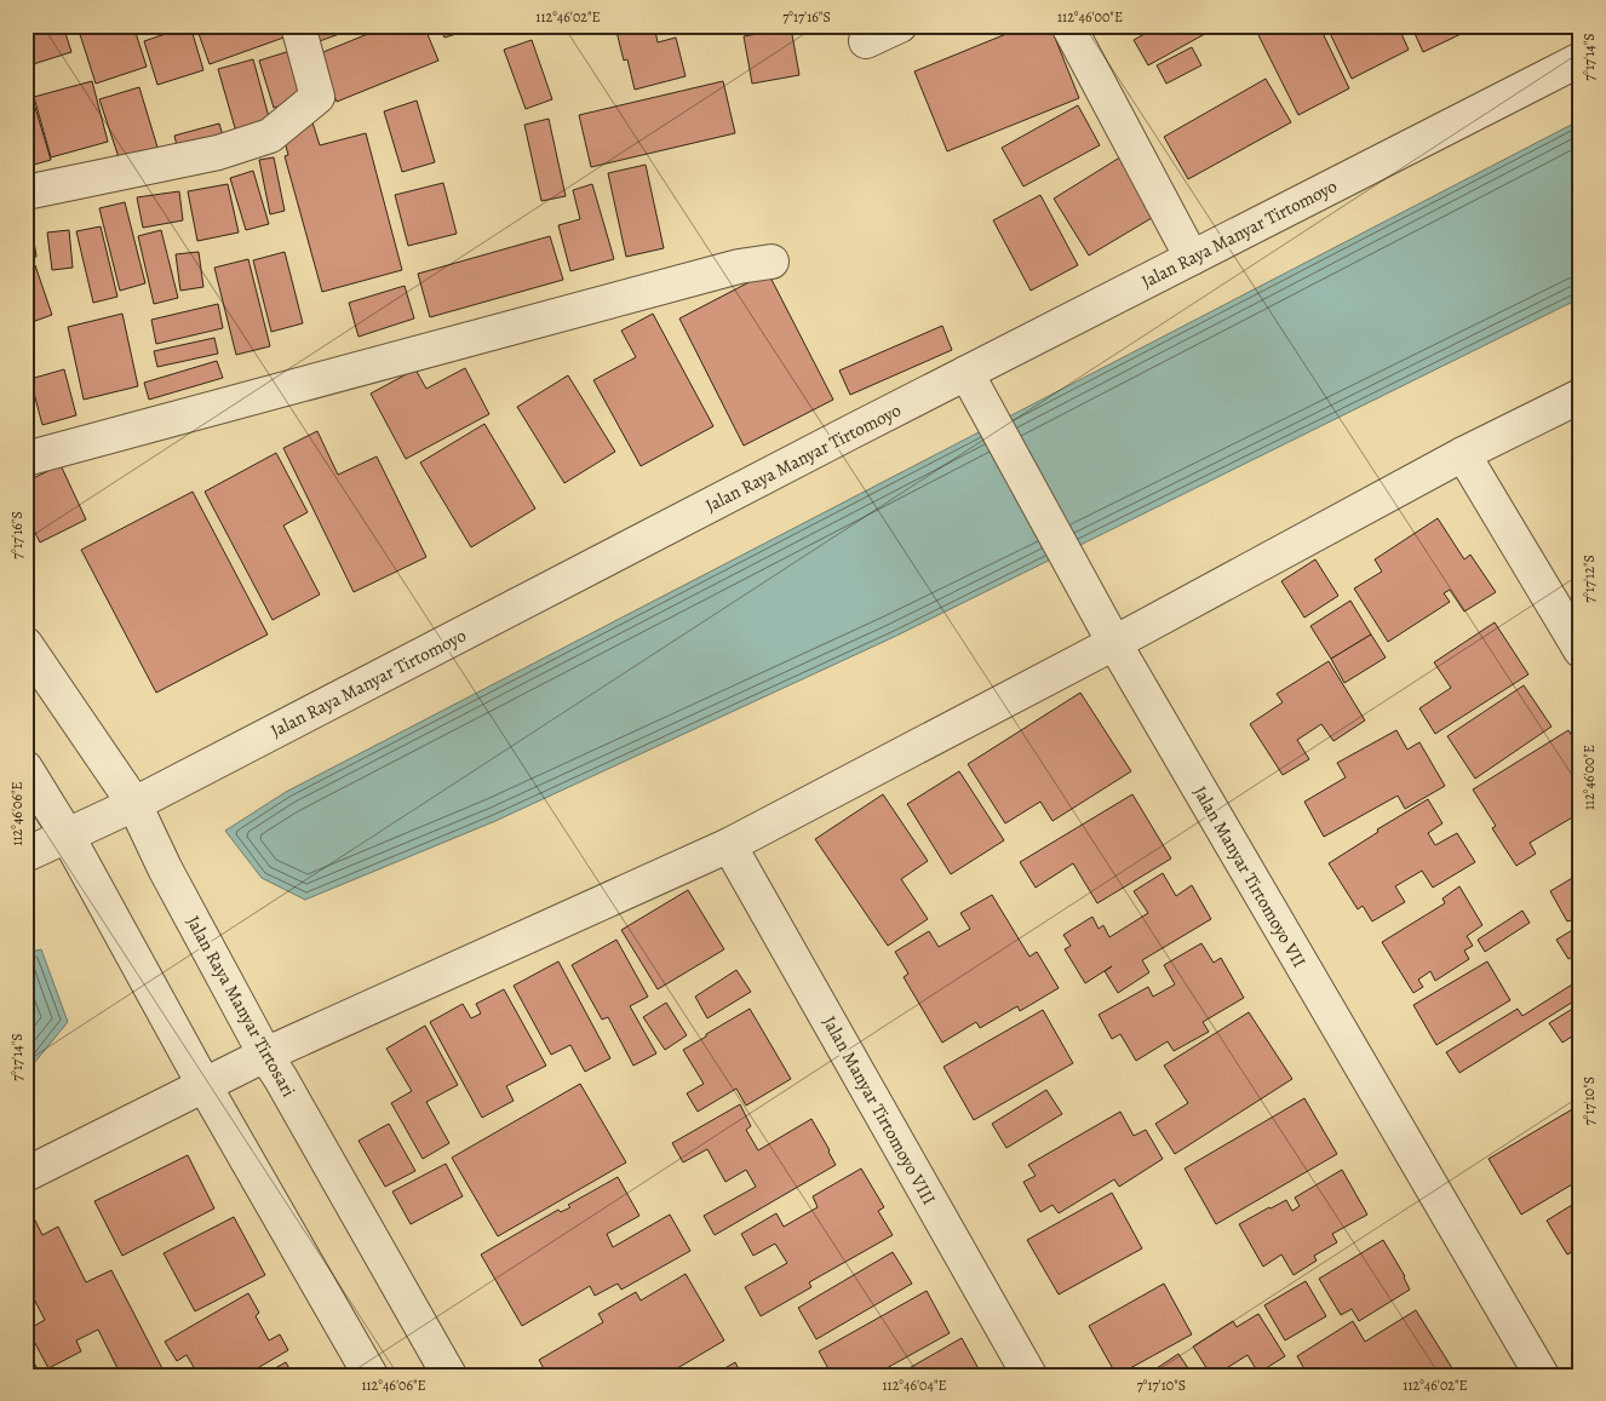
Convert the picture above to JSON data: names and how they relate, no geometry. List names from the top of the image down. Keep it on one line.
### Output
{"streets":{"street":["Jalan Raya Manyar Tirtomoyo","Jalan Manyar Tirtomoyo VII","Jalan Raya Manyar Tirtosari","Jalan Manyar Tirtomoyo VIII"]},"crossings":[["Jalan Raya Manyar Tirtomoyo","Jalan Manyar Tirtomoyo VII"],["Jalan Raya Manyar Tirtomoyo","Jalan Raya Manyar Tirtosari"]],"coordinates":["112°46'02\"E","7°17'16\"S","112°46'00\"E","7°17'14\"S","7°17'12\"S","112°46'06\"E","7°17'10\"S","112°46'04\"E"]}
